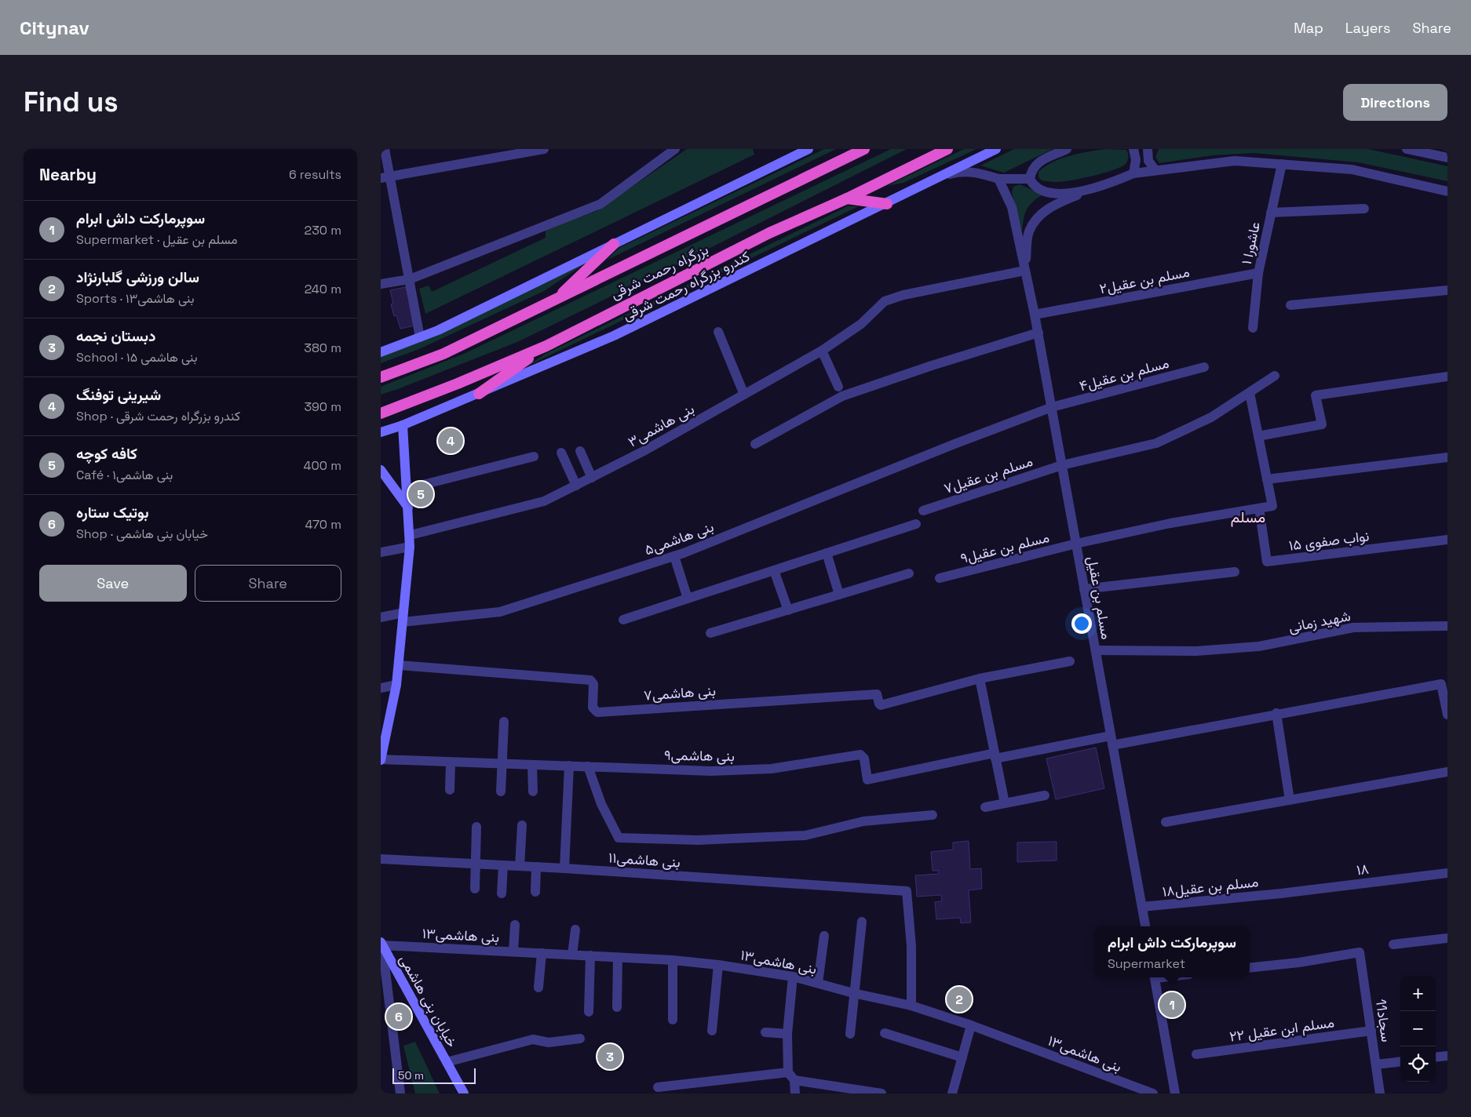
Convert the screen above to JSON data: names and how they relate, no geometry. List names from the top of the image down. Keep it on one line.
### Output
{"streets":{"highway":["بزرگراه رحمت شرقی"],"main road":["کندرو بزرگراه رحمت شرقی","خیابان بنی هاشمی"],"street":["عاشورا ۱","مسلم بن عقیل۲","مسلم بن عقیل۴","بنی هاشمی۳","مسلم بن عقیل۷","بنی هاشمی۵","نواب صفوی ۱۵","مسلم بن عقیل۹","مسلم بن عقیل","شهید زمانی","بنی هاشمی۷","بنی هاشمی۹","بنی هاشمی۱۱","۱۸","مسلم بن عقیل۱۸","بنی هاشمی۱۳","11سجاد","مسلم ابن عقیل ۲۲"]},"crossings":[["عاشورا ۱","مسلم بن عقیل۲"],["مسلم بن عقیل۲","مسلم بن عقیل"],["مسلم بن عقیل۴","بنی هاشمی۵"],["مسلم بن عقیل۴","مسلم بن عقیل"],["بنی هاشمی۳","مسلم بن عقیل"],["مسلم بن عقیل۷","مسلم بن عقیل"],["نواب صفوی ۱۵","مسلم بن عقیل۹"],["مسلم بن عقیل۹","مسلم بن عقیل"],["مسلم بن عقیل","شهید زمانی"],["مسلم بن عقیل","مسلم بن عقیل۱۸"],["بنی هاشمی۱۱","بنی هاشمی۱۳"],["۱۸","مسلم بن عقیل۱۸"],["بنی هاشمی۱۳","خیابان بنی هاشمی"],["11سجاد","مسلم ابن عقیل ۲۲"]],"districts":["مسلم"],"scale_bar":"50 m","page":{"header":"Citynav","nav":["Map","Layers","Share"],"buttons":["Directions",["Save","Share"]],"title":"Find us","heading":["Nearby","6 results"],"list":[{"mark":"1","name":"سوپرمارکت داش ابرام","note":"Supermarket · مسلم بن عقیل","value":"230 m"},{"mark":"2","name":"سالن ورزشی گلبارنژاد","note":"Sports · بنی هاشمی۱۳","value":"240 m"},{"mark":"3","name":"دبستان نجمه","note":"School · ۱۵ بنی هاشمی","value":"380 m"},{"mark":"4","name":"شیرینی توفنگ","note":"Shop · کندرو بزرگراه رحمت شرقی","value":"390 m"},{"mark":"5","name":"کافه کوچه","note":"Café · بنی هاشمی۱","value":"400 m"},{"mark":"6","name":"بوتیک ستاره","note":"Shop · خیابان بنی هاشمی","value":"470 m"}],"pins":["4","5","2","1","6","3"],"popup":["سوپرمارکت داش ابرام","Supermarket"],"map_buttons":["+","−"],"scale":"50 m"}}
